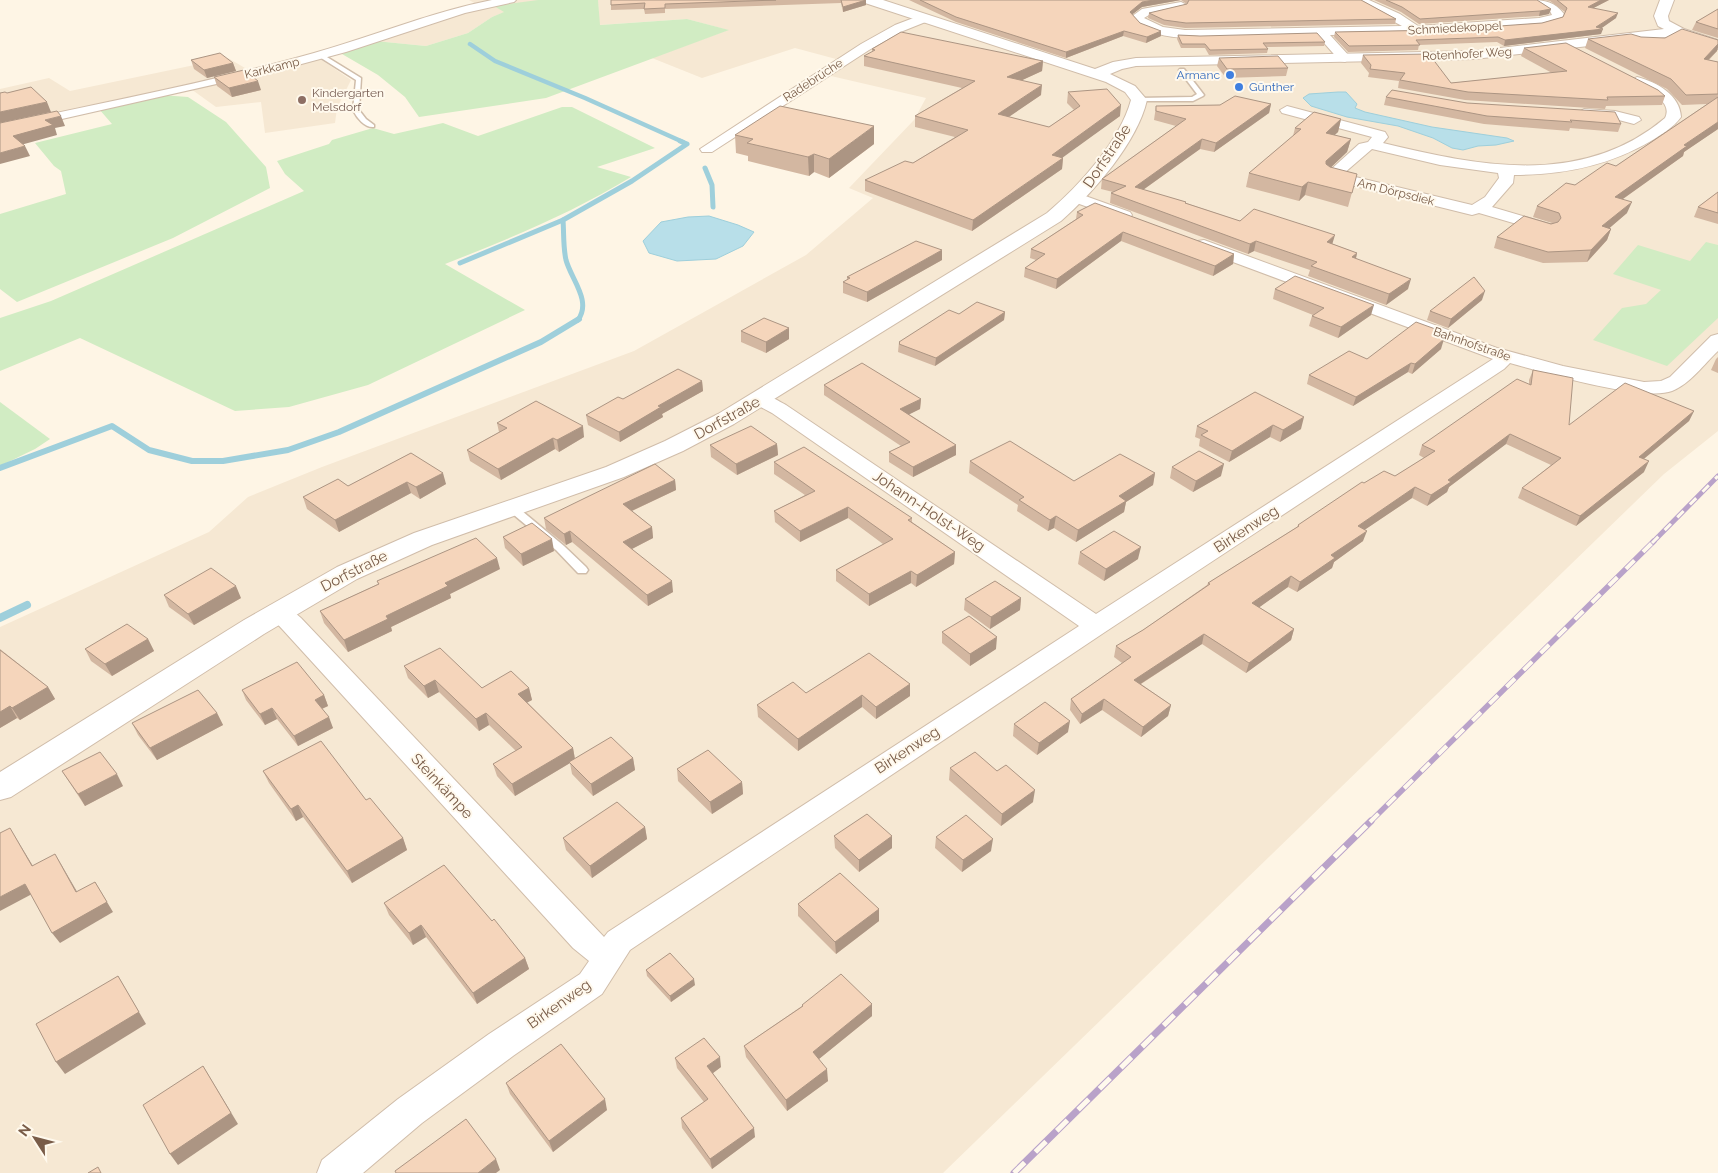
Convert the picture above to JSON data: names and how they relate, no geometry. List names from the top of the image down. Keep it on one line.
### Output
{"streets":{"street":["Schmiedekoppel","Rotenhofer Weg","Karkkamp","Radebrüche","Dorfstraße","Am Dörpsdiek","Bahnhofstraße","Johann-Holst-Weg","Birkenweg","Steinkämpe"]},"crossings":[["Dorfstraße","Johann-Holst-Weg"],["Dorfstraße","Steinkämpe"],["Bahnhofstraße","Birkenweg"],["Johann-Holst-Weg","Birkenweg"],["Birkenweg","Steinkämpe"]],"places":["Armanc","Günther","Kindergarten Melsdorf"],"north":"top left"}
